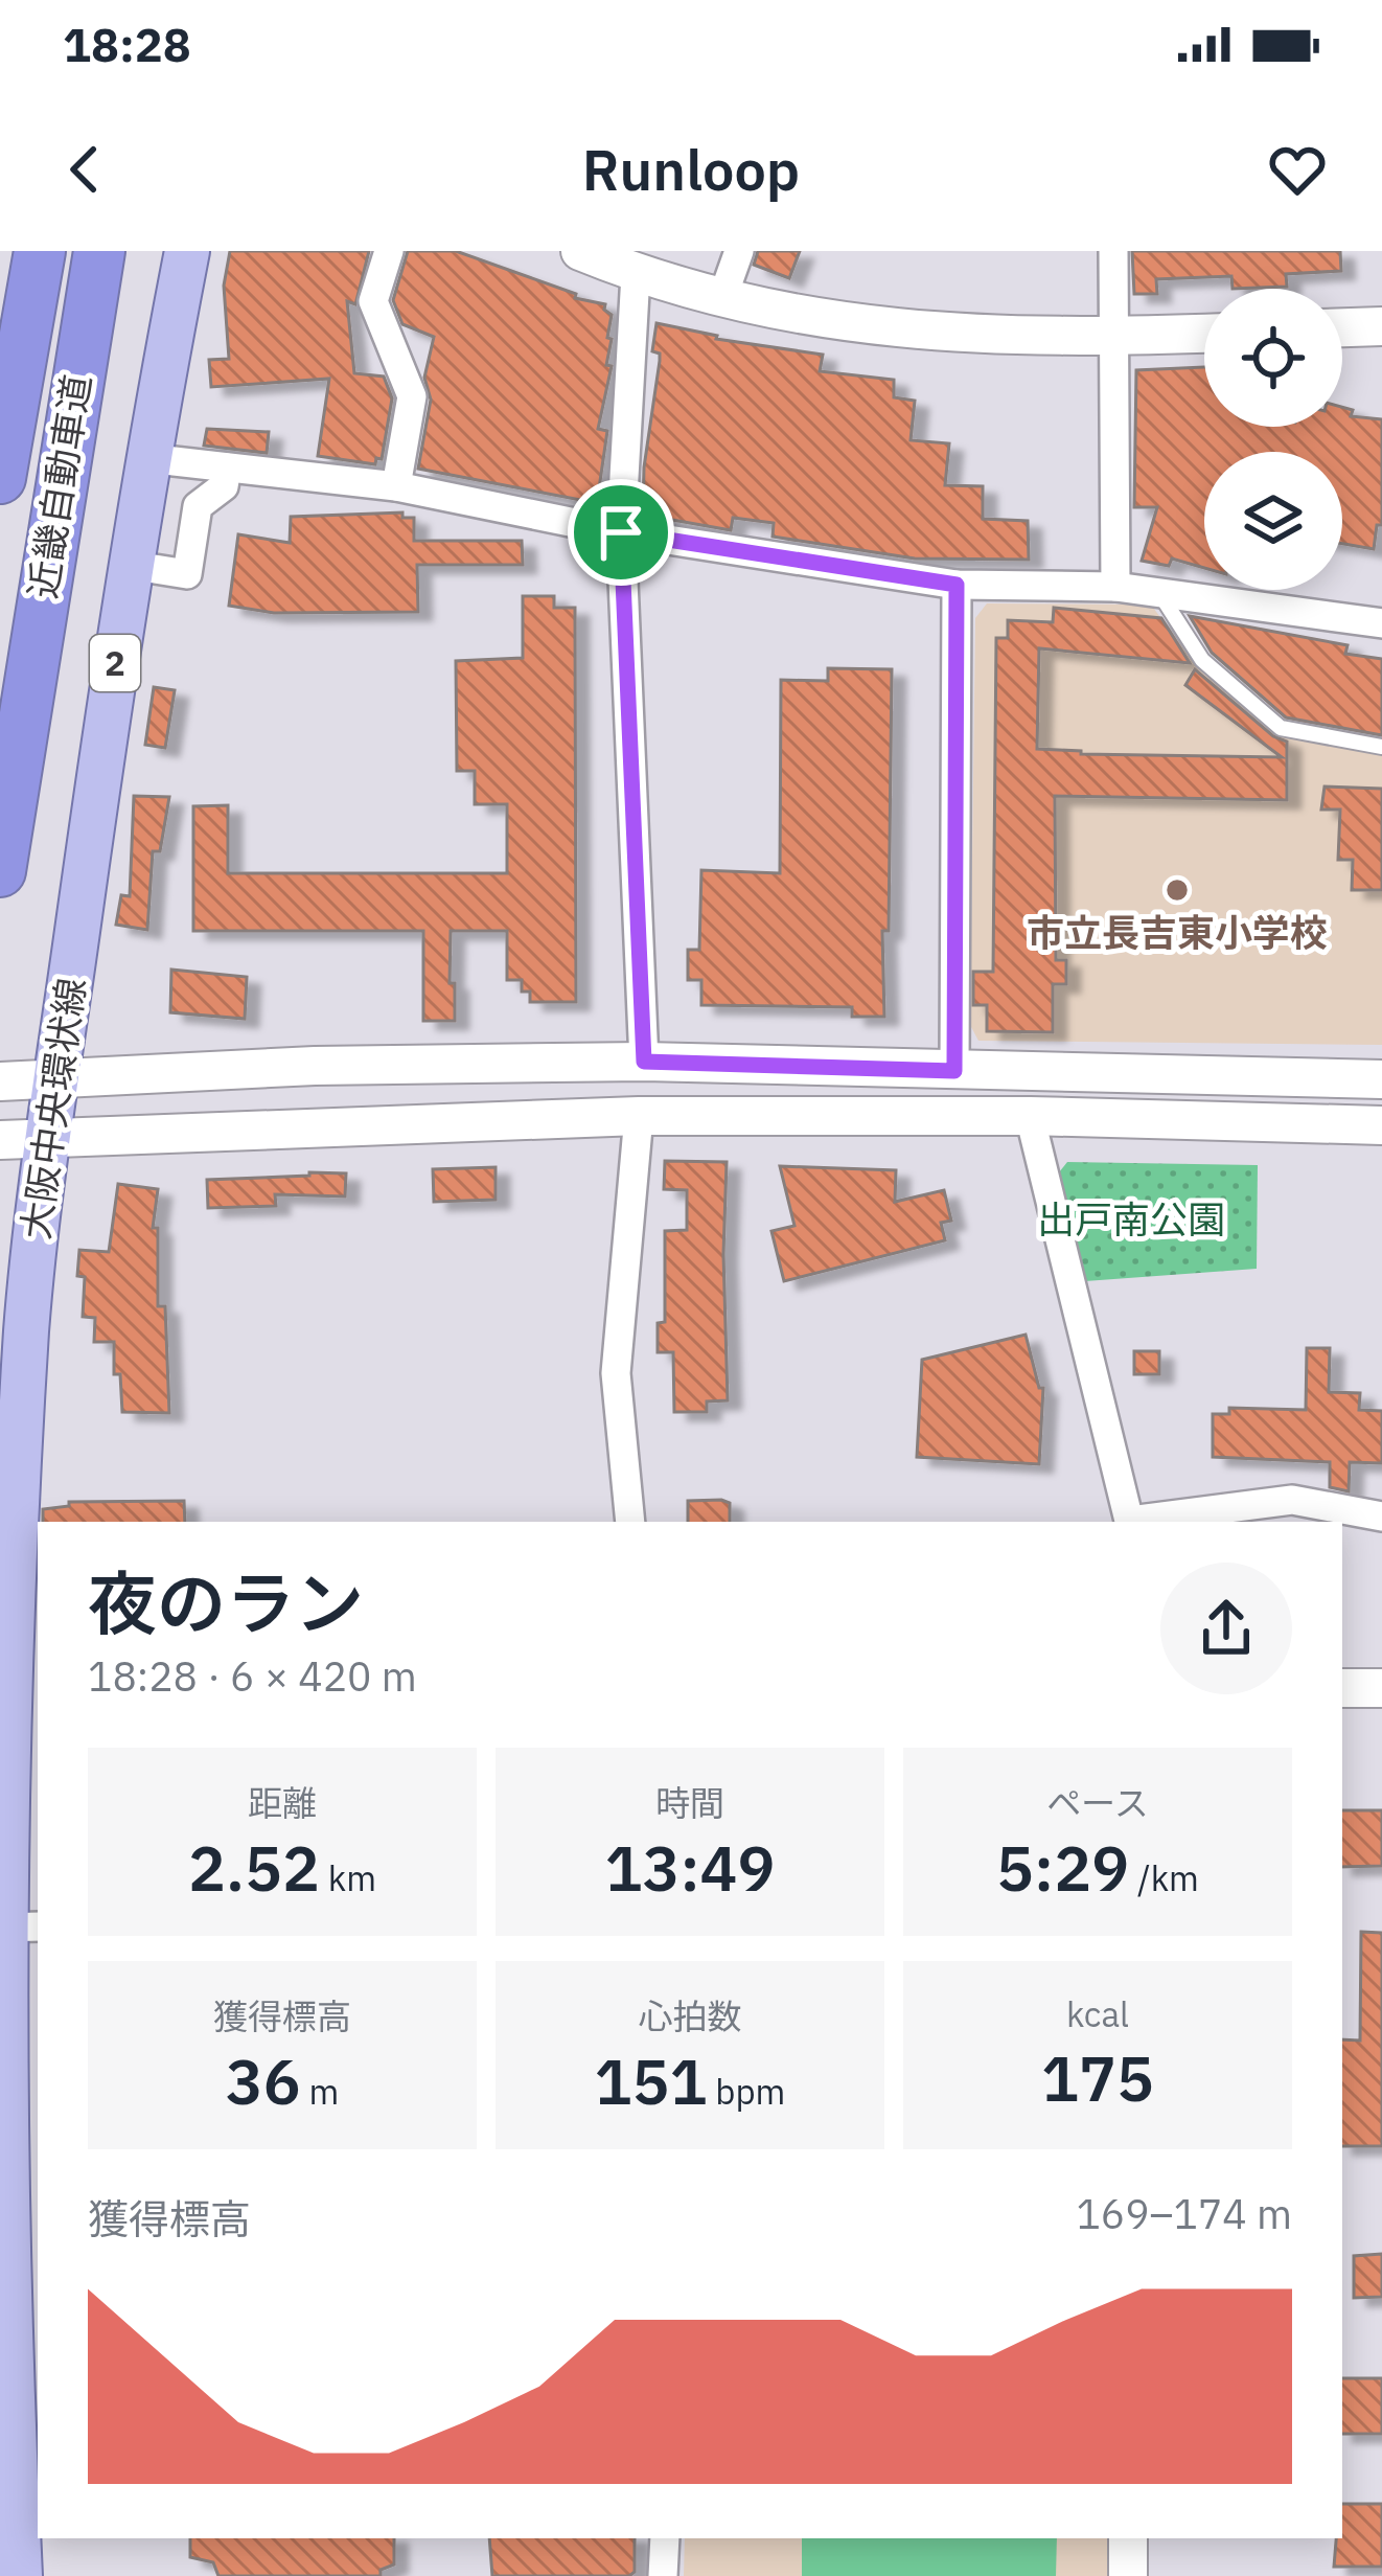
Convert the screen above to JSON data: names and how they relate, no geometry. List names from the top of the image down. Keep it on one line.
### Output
{"streets":{"highway":["近畿自動車道"],"main road":["2","大阪中央環状線"]},"parks":["出戸南公園"],"places":["市立長吉東小学校"],"page":{"status":"18:28","header":"Runloop","heading":["夜のラン","18:28 · 6 × 420 m"],"stats":[["距離","2.52 km"],["時間","13:49"],["ペース","5:29 /km"],["獲得標高","36 m"],["心拍数","151 bpm"],["kcal","175"]],"chart":["獲得標高","169–174 m"]}}
